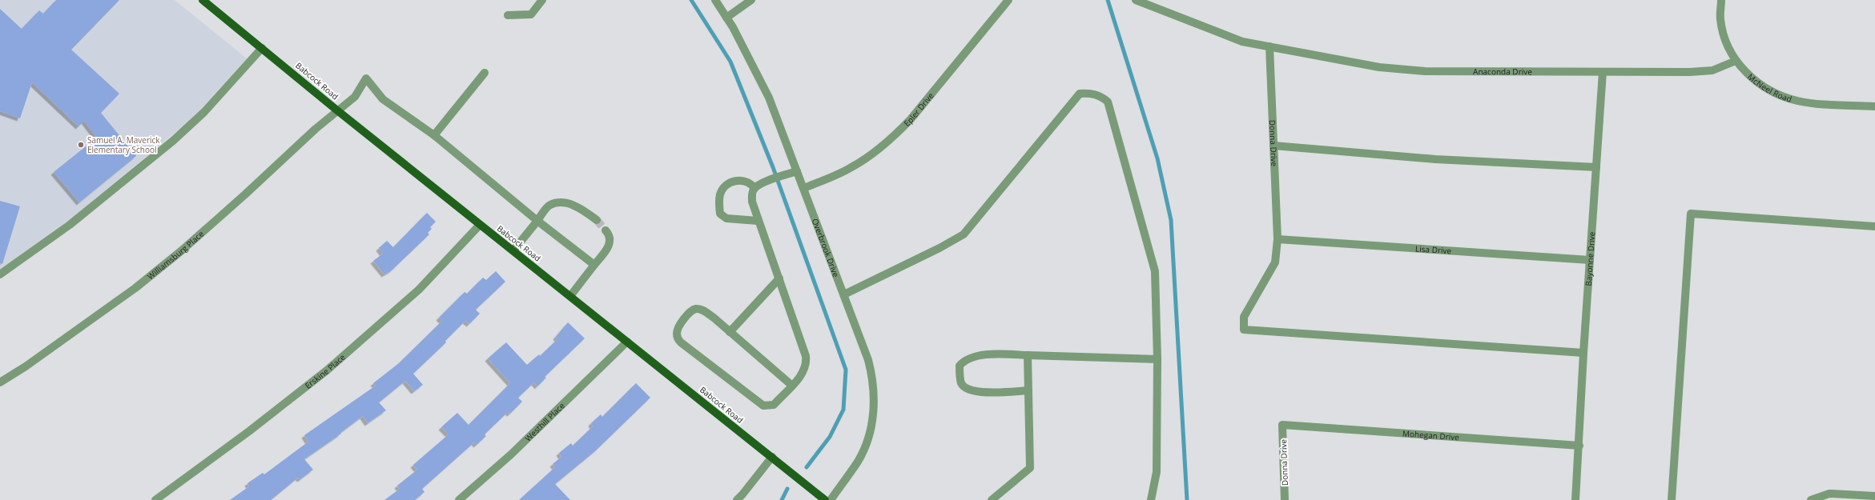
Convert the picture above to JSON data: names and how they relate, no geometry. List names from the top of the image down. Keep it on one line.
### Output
{"streets":{"main road":["Babcock Road"],"street":["Anaconda Drive","McNeel Road","Epler Drive","Donna Drive","Overbrook Drive","Lisa Drive","Williamsburg Place","Bayonne Drive","Erskine Place","Westhill Place","Mohegan Drive"]},"crossings":[["Anaconda Drive","McNeel Road"],["Anaconda Drive","Donna Drive"],["Anaconda Drive","Bayonne Drive"],["Babcock Road","Williamsburg Place"],["Babcock Road","Erskine Place"],["Babcock Road","Westhill Place"],["Epler Drive","Overbrook Drive"],["Donna Drive","Lisa Drive"],["Donna Drive","Bayonne Drive"],["Donna Drive","Mohegan Drive"],["Lisa Drive","Bayonne Drive"],["Bayonne Drive","Mohegan Drive"]],"places":["Samuel A. Maverick Elementary School"]}
